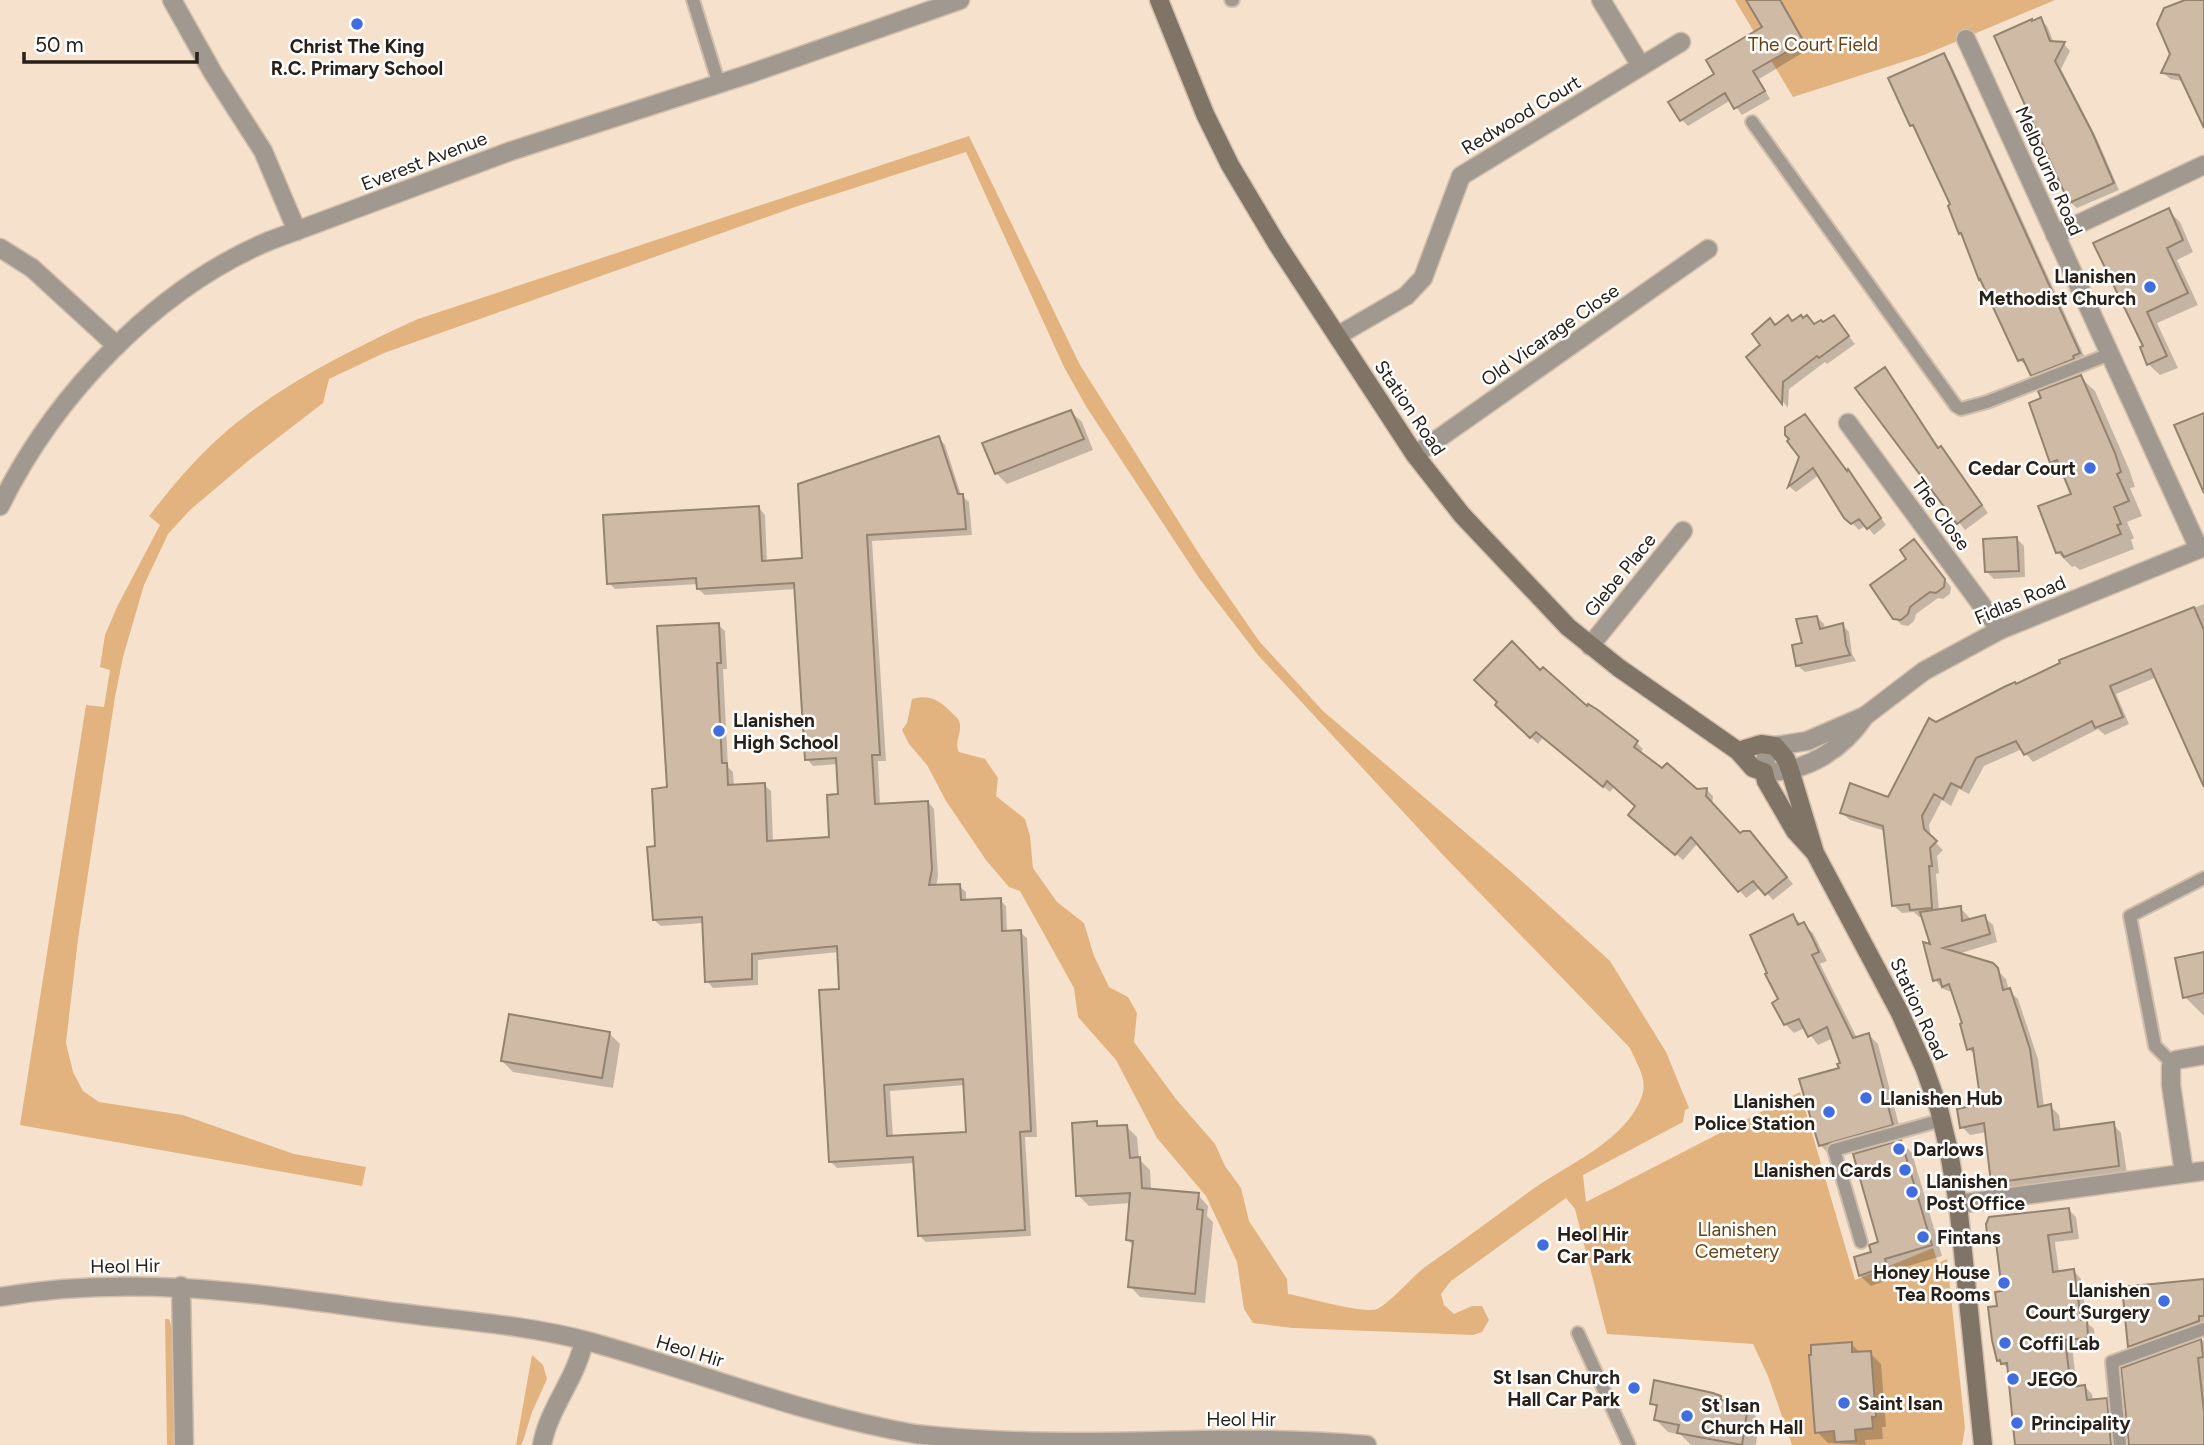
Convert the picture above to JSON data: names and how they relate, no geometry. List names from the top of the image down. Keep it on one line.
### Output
{"streets":{"main road":["Station Road","Fidlas Road"],"street":["Redwood Court","Everest Avenue","Melbourne Road","Old Vicarage Close","The Close","Glebe Place","Heol Hir"]},"crossings":[["Redwood Court","Station Road"],["Melbourne Road","Fidlas Road"],["Old Vicarage Close","Station Road"],["Station Road","Glebe Place"],["Station Road","Fidlas Road"],["The Close","Fidlas Road"]],"parks":["The Court Field","Llanishen Cemetery"],"places":["Christ The King R.C. Primary School","Llanishen Methodist Church","Cedar Court","Llanishen High School","Llanishen Hub","Llanishen Police Station","Darlows","Llanishen Cards","Llanishen Post Office","Fintans","Heol Hir Car Park","Honey House Tea Rooms","Llanishen Court Surgery","Coffi Lab","JEGO","St Isan Church Hall Car Park","Saint Isan","St Isan Church Hall","Principality"],"scale_bar":"50 m"}
